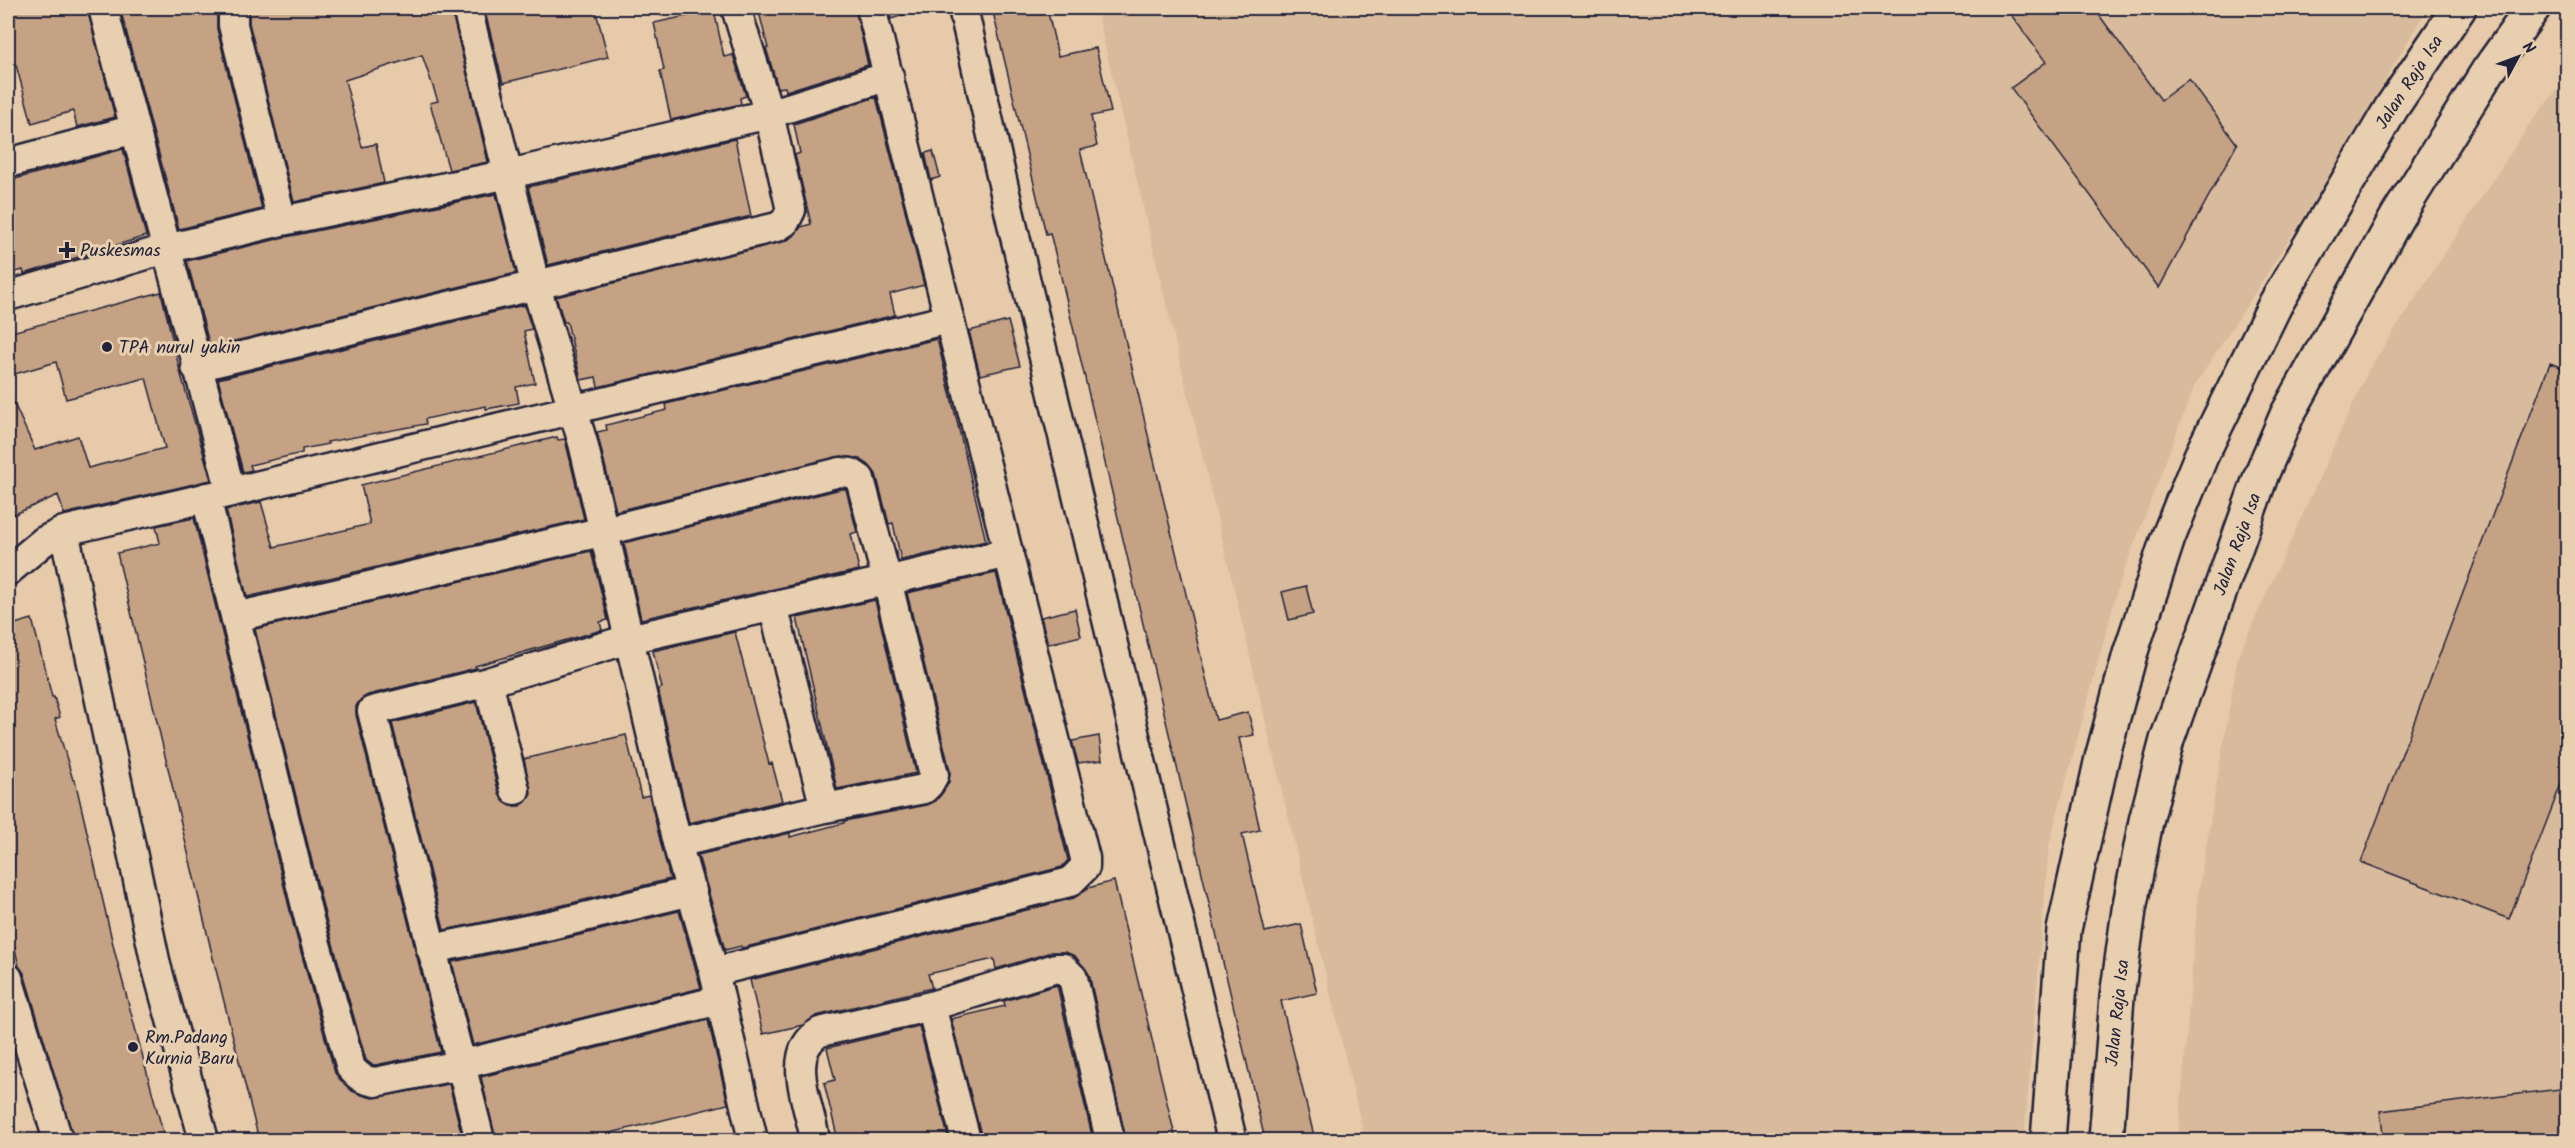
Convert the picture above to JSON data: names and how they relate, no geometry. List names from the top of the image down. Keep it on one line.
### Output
{"streets":{"main road":["Jalan Raja Isa"]},"places":{"health":["Puskesmas"],"other":["TPA nurul yakin","Rm.Padang Kurnia Baru"]},"north":"top right"}
